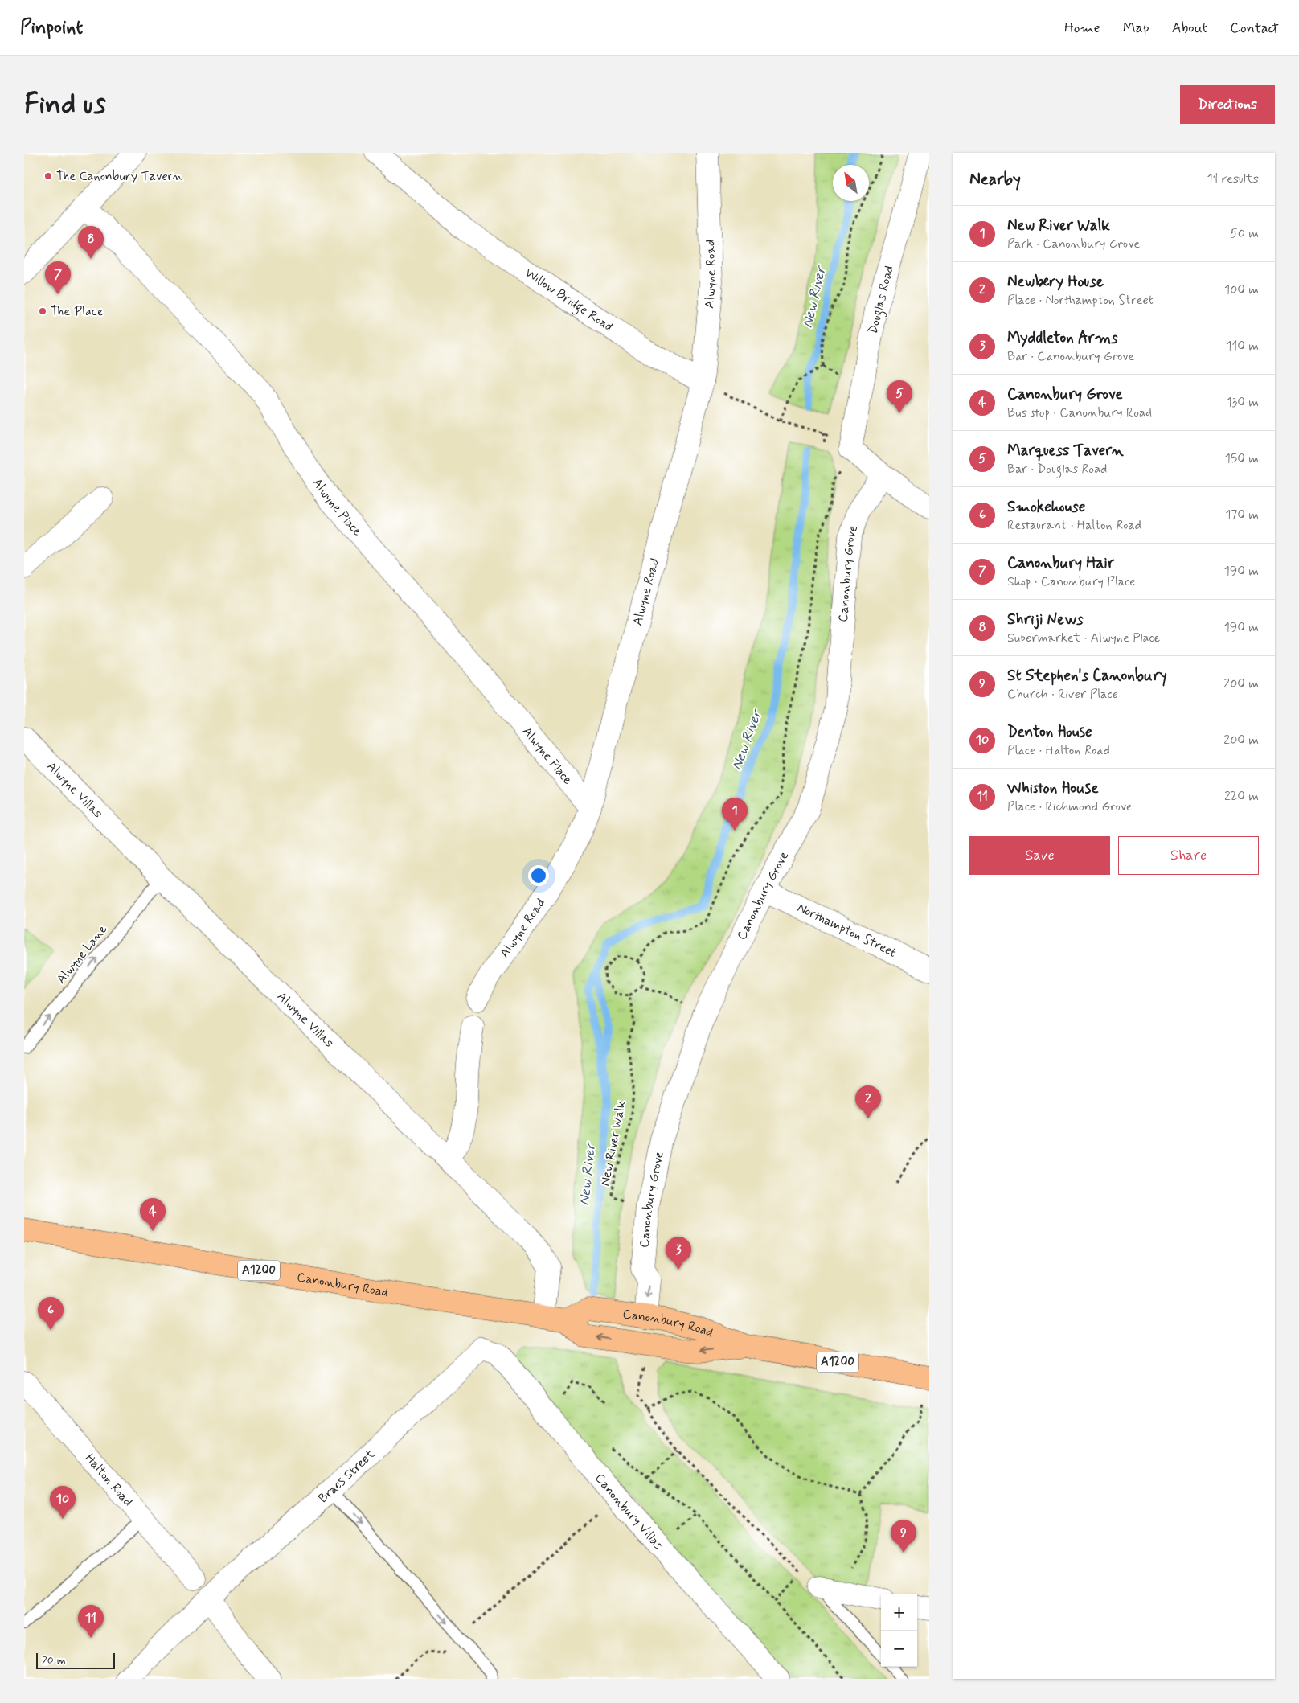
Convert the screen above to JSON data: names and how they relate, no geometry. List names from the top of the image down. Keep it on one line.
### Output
{"streets":{"main road":["A1200","Canonbury Road"],"street":["Alwyne Road","Willow Bridge Road","Douglas Road","Alwyne Place","Canonbury Grove","Alwyne Villas","Northampton Street","Braes Street","Halton Road","Canonbury Villas"],"lane":["Alwyne Lane"],"path":["New River Walk"]},"crossings":[["Alwyne Road","Willow Bridge Road"],["Alwyne Road","Alwyne Place"],["Douglas Road","Canonbury Grove"],["Canonbury Grove","Northampton Street"],["Canonbury Grove","Canonbury Road"],["Alwyne Villas","Alwyne Lane"],["Alwyne Villas","Canonbury Road"],["Braes Street","Canonbury Villas"]],"one_way":["Canonbury Grove","Alwyne Lane"],"water":["New River"],"places":["The Canonbury Tavern","The Place"],"scale_bar":"20 m","north":"top left","page":{"header":"Pinpoint","nav":["Home","Map","About","Contact"],"buttons":["Directions",["Save","Share"]],"title":"Find us","heading":["Nearby","11 results"],"list":[{"mark":"1","name":"New River Walk","note":"Park · Canonbury Grove","value":"50 m"},{"mark":"2","name":"Newbery House","note":"Place · Northampton Street","value":"100 m"},{"mark":"3","name":"Myddleton Arms","note":"Bar · Canonbury Grove","value":"110 m"},{"mark":"4","name":"Canonbury Grove","note":"Bus stop · Canonbury Road","value":"130 m"},{"mark":"5","name":"Marquess Tavern","note":"Bar · Douglas Road","value":"150 m"},{"mark":"6","name":"Smokehouse","note":"Restaurant · Halton Road","value":"170 m"},{"mark":"7","name":"Canonbury Hair","note":"Shop · Canonbury Place","value":"190 m"},{"mark":"8","name":"Shriji News","note":"Supermarket · Alwyne Place","value":"190 m"},{"mark":"9","name":"St Stephen's Canonbury","note":"Church · River Place","value":"200 m"},{"mark":"10","name":"Denton House","note":"Place · Halton Road","value":"200 m"},{"mark":"11","name":"Whiston House","note":"Place · Richmond Grove","value":"220 m"}],"pins":["8","7","5","1","2","4","3","6","10","9","11"],"map_buttons":["+","−"],"scale":"20 m"}}
